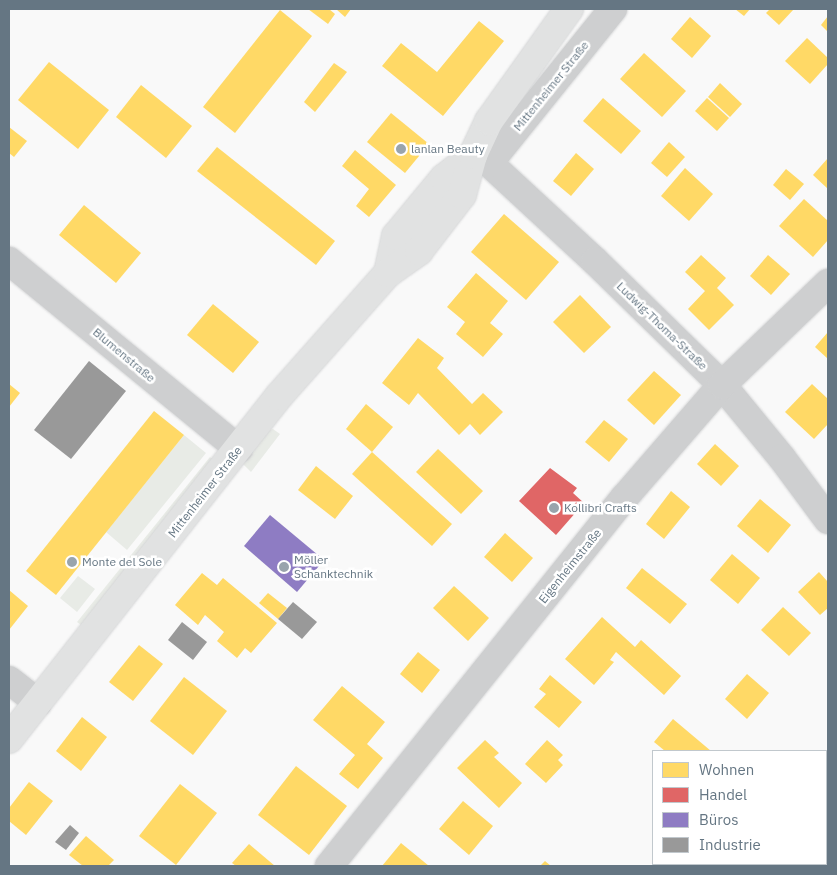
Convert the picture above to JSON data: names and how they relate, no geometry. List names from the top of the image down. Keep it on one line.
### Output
{"streets":{"main road":["Mittenheimer Straße"],"street":["Ludwig-Thoma-Straße","Blumenstraße","Eigenheimstraße"]},"crossings":[["Mittenheimer Straße","Ludwig-Thoma-Straße"],["Mittenheimer Straße","Blumenstraße"],["Ludwig-Thoma-Straße","Eigenheimstraße"]],"places":["lanlan Beauty","Kollibri Crafts","Monte del Sole","Möller Schanktechnik"],"legend":["Wohnen","Handel","Büros","Industrie"]}
